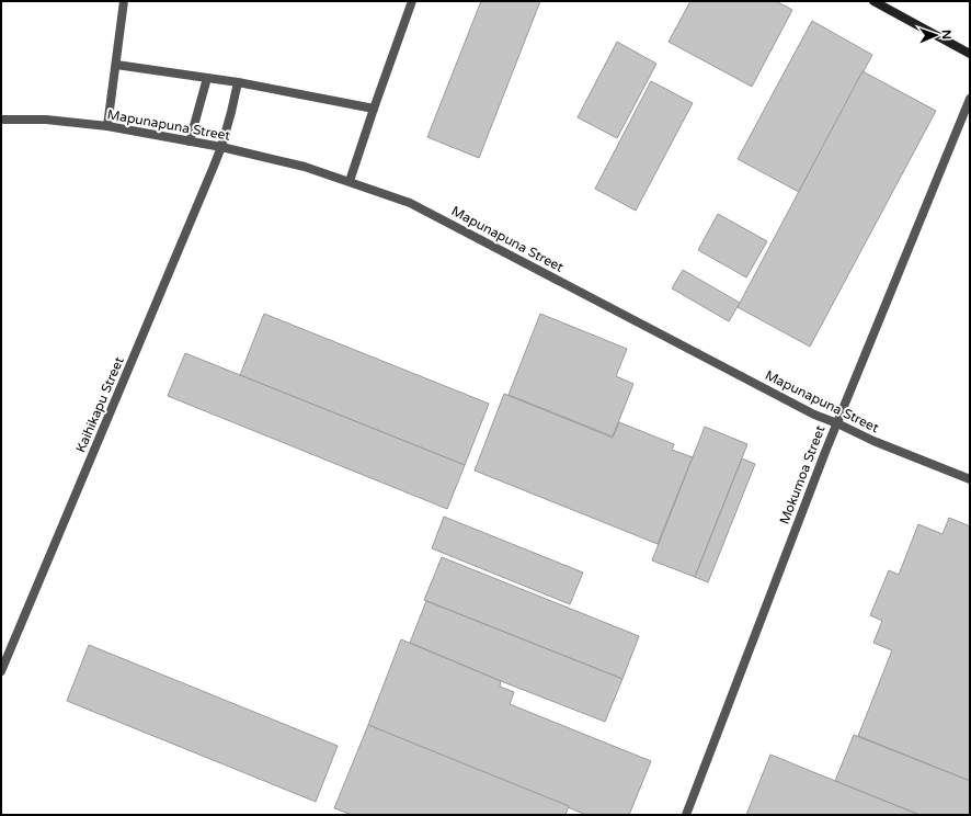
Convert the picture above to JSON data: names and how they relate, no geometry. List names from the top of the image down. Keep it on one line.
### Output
{"streets":{"street":["Mapunapuna Street","Kaihikapu Street","Mokumoa Street"]},"crossings":[["Mapunapuna Street","Kaihikapu Street"],["Mapunapuna Street","Mokumoa Street"]],"north":"right"}
